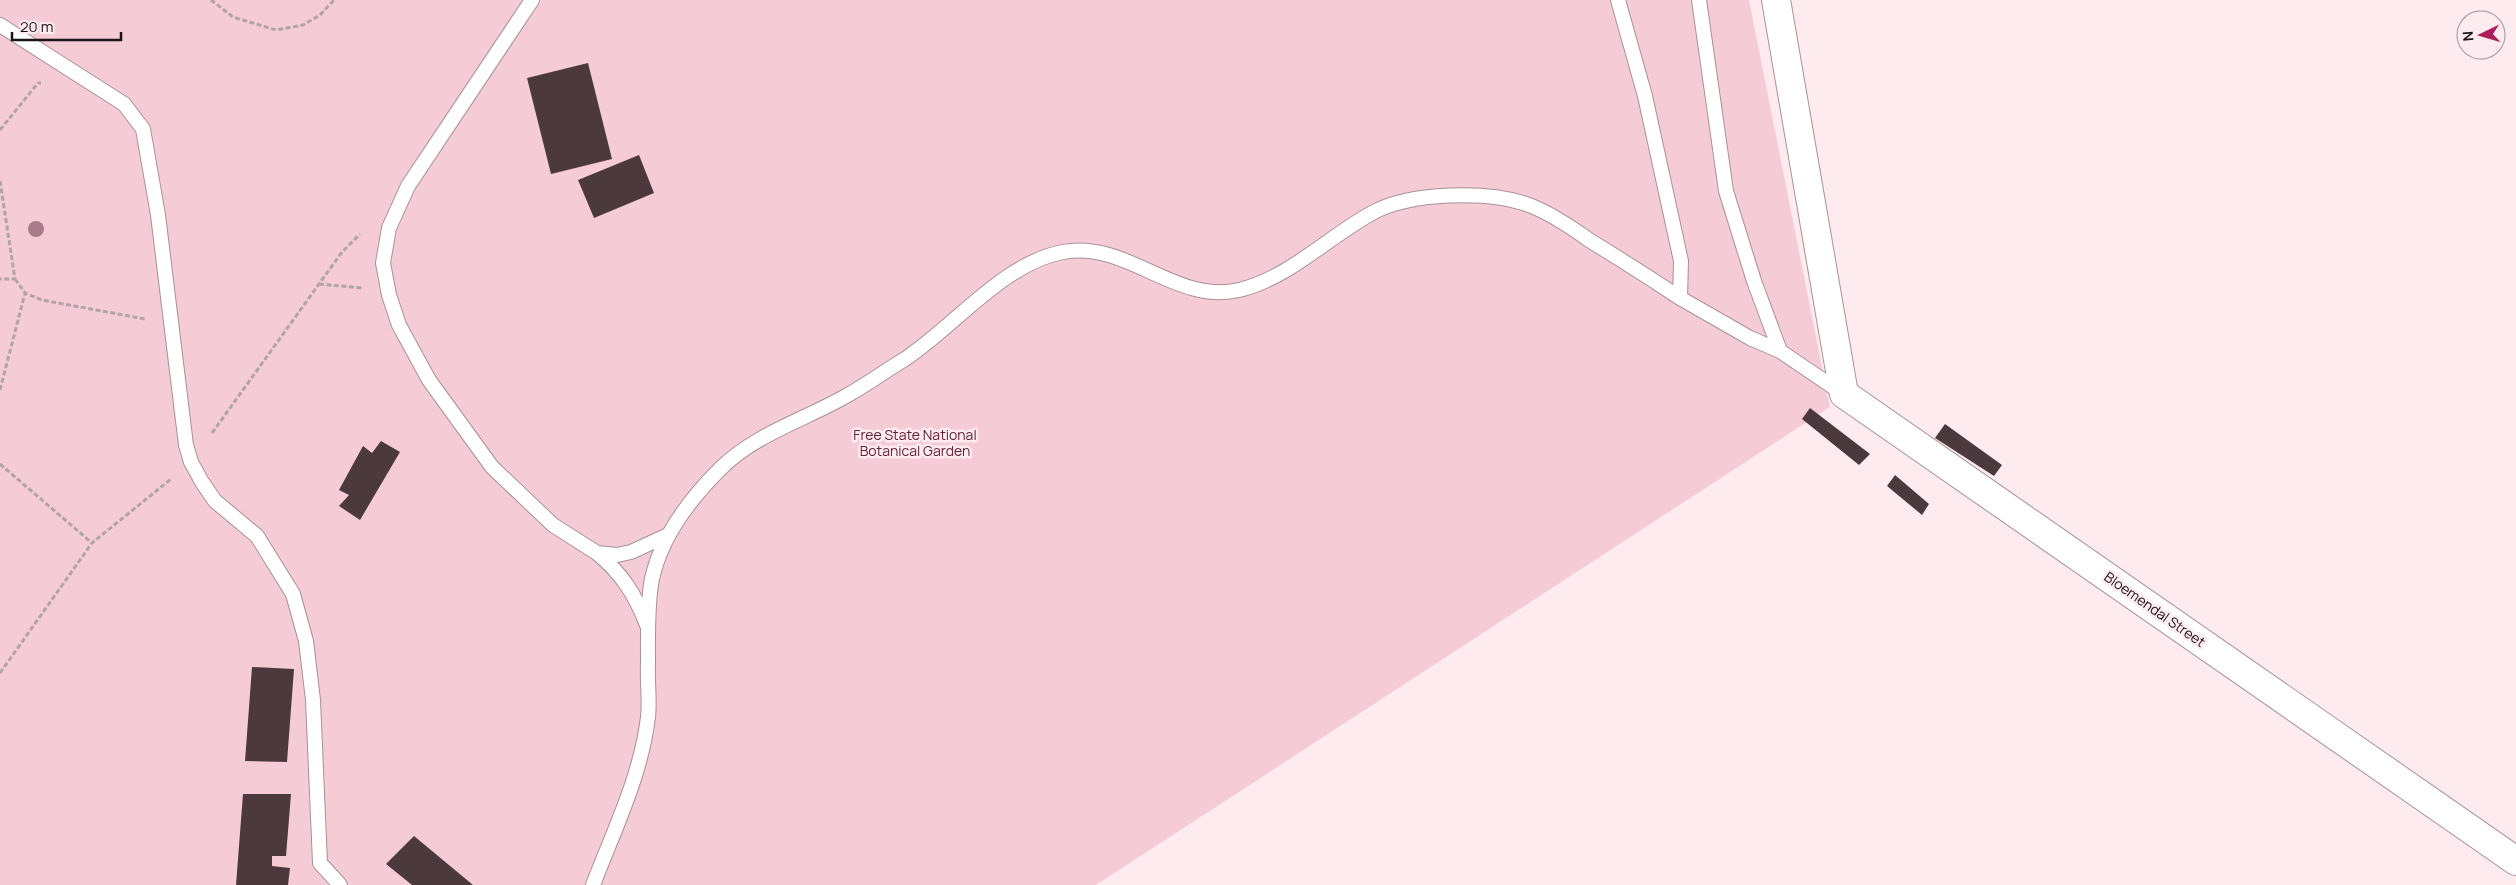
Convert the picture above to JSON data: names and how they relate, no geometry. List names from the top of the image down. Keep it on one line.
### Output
{"streets":{"street":["Bloemendal Street"]},"parks":["Free State National Botanical Garden"],"scale_bar":"20 m","north":"left"}
